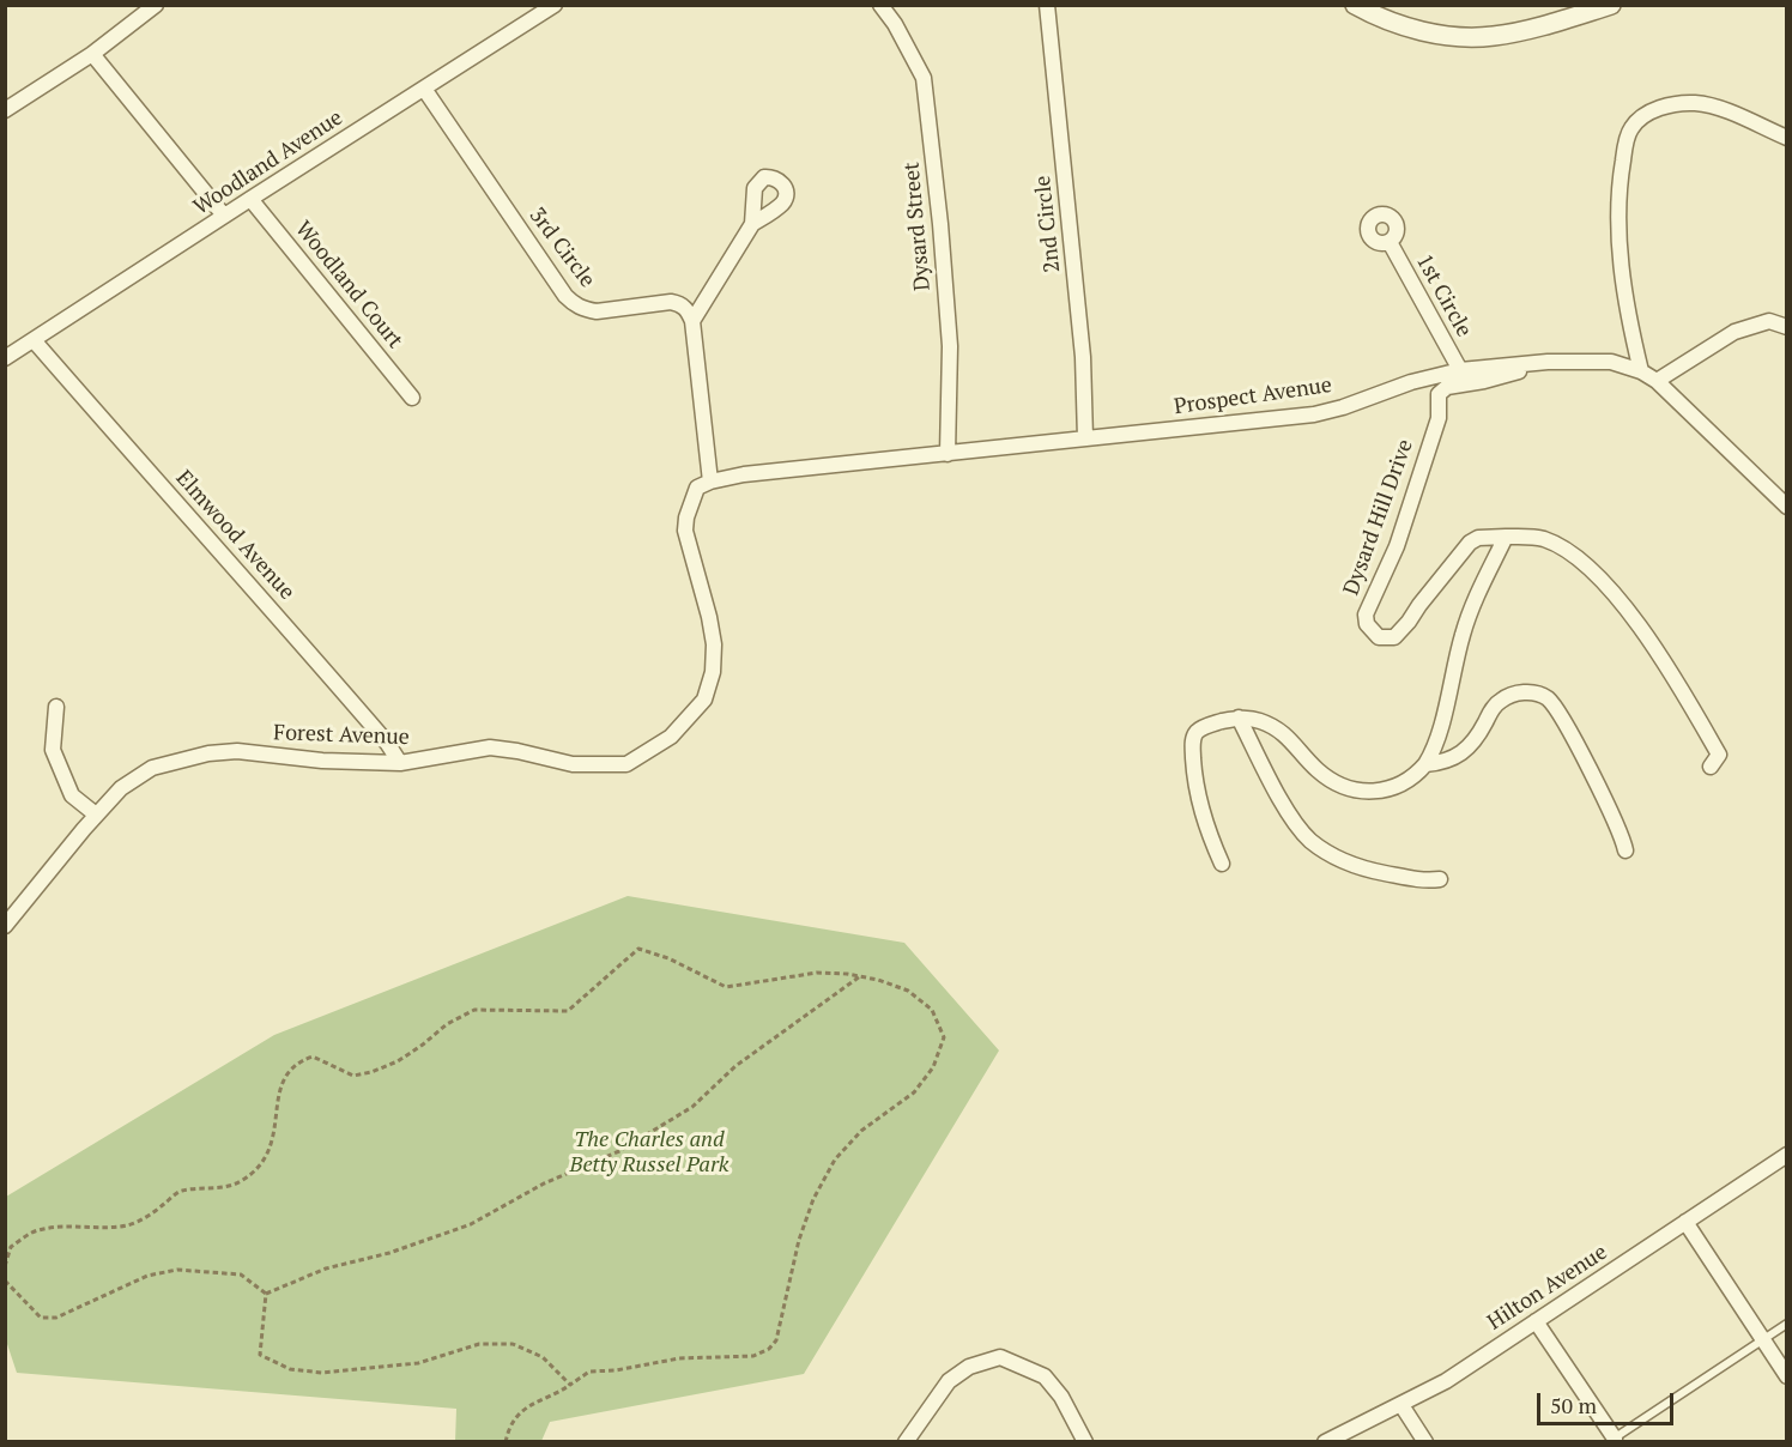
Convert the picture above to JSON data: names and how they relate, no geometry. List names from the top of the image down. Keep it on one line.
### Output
{"streets":{"street":["Woodland Avenue","2nd Circle","Dysard Street","3rd Circle","Woodland Court","1st Circle","Prospect Avenue","Dysard Hill Drive","Elmwood Avenue","Forest Avenue","Hilton Avenue"]},"crossings":[["Woodland Avenue","3rd Circle"],["Woodland Avenue","Woodland Court"],["Woodland Avenue","Elmwood Avenue"],["2nd Circle","Prospect Avenue"],["Dysard Street","Prospect Avenue"],["1st Circle","Prospect Avenue"],["Prospect Avenue","Dysard Hill Drive"],["Prospect Avenue","Forest Avenue"],["Elmwood Avenue","Forest Avenue"]],"parks":["The Charles and Betty Russel Park"],"scale_bar":"50 m"}
